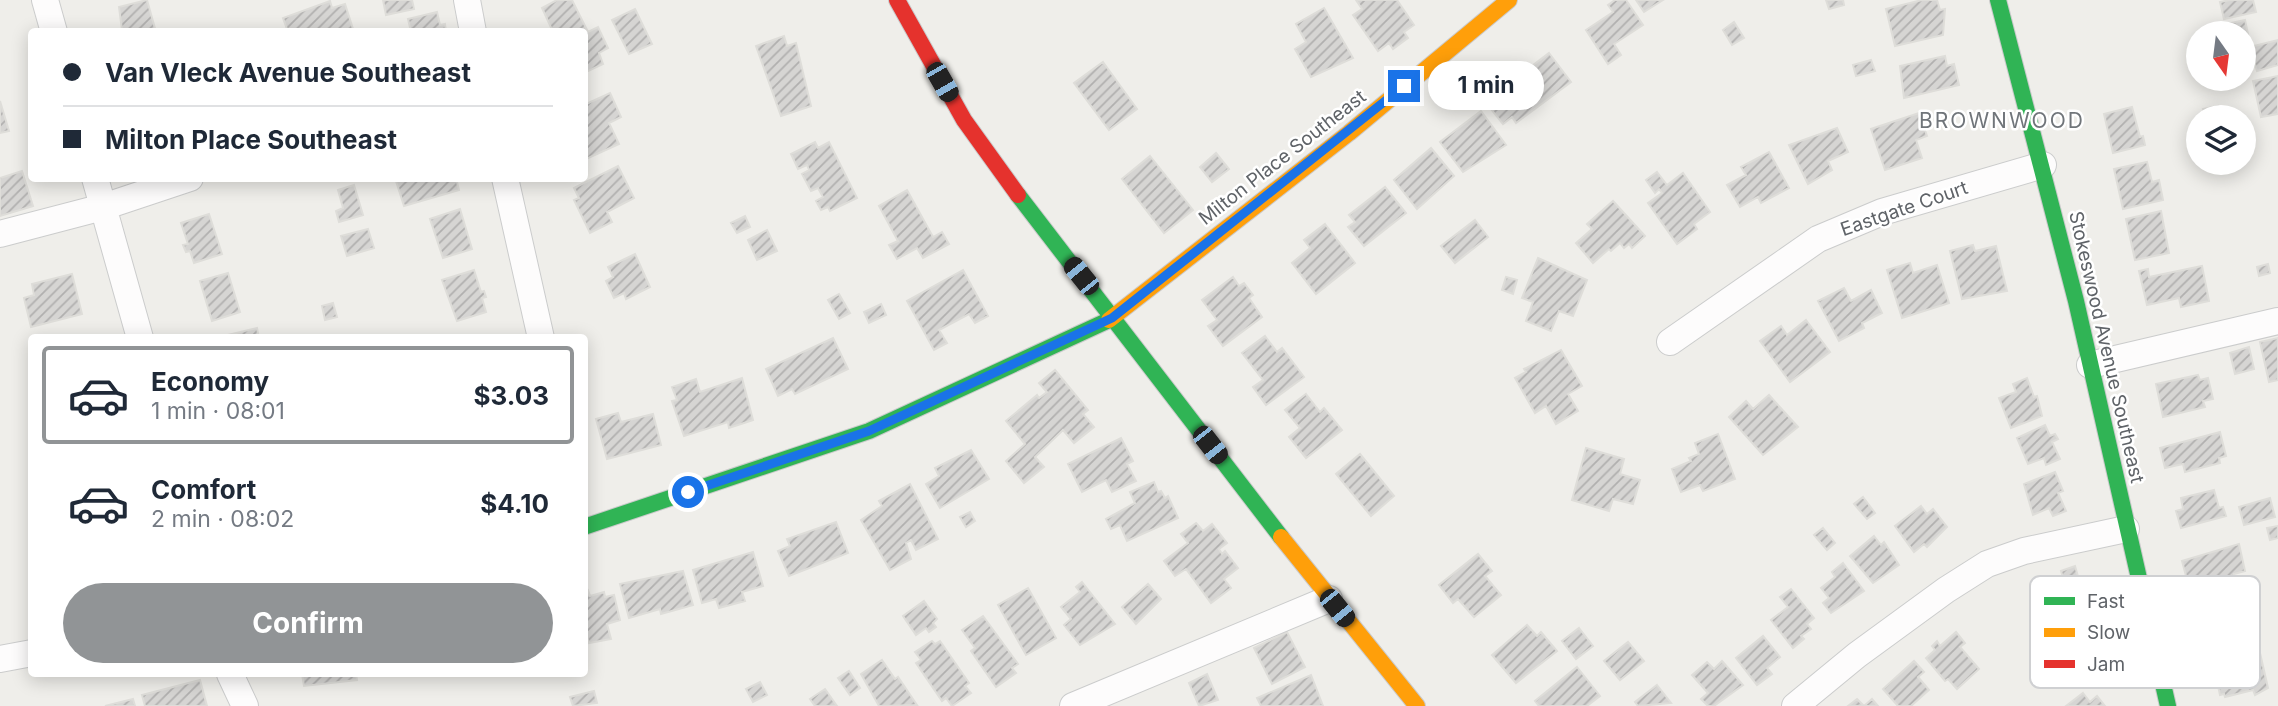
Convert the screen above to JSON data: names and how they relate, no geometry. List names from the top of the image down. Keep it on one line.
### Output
{"streets":{"street":["Milton Place Southeast","Eastgate Court","Stokeswood Avenue Southeast"]},"crossings":[["Eastgate Court","Stokeswood Avenue Southeast"]],"districts":["BROWNWOOD"],"legend":["Fast","Slow","Jam"],"north":"bottom","page":{"banner":["Van Vleck Avenue Southeast","Milton Place Southeast"],"bubble":"1 min","list":[{"name":"Economy","note":"1 min · 08:01","value":"$3.03"},{"name":"Comfort","note":"2 min · 08:02","value":"$4.10"}],"buttons":"Confirm"}}
